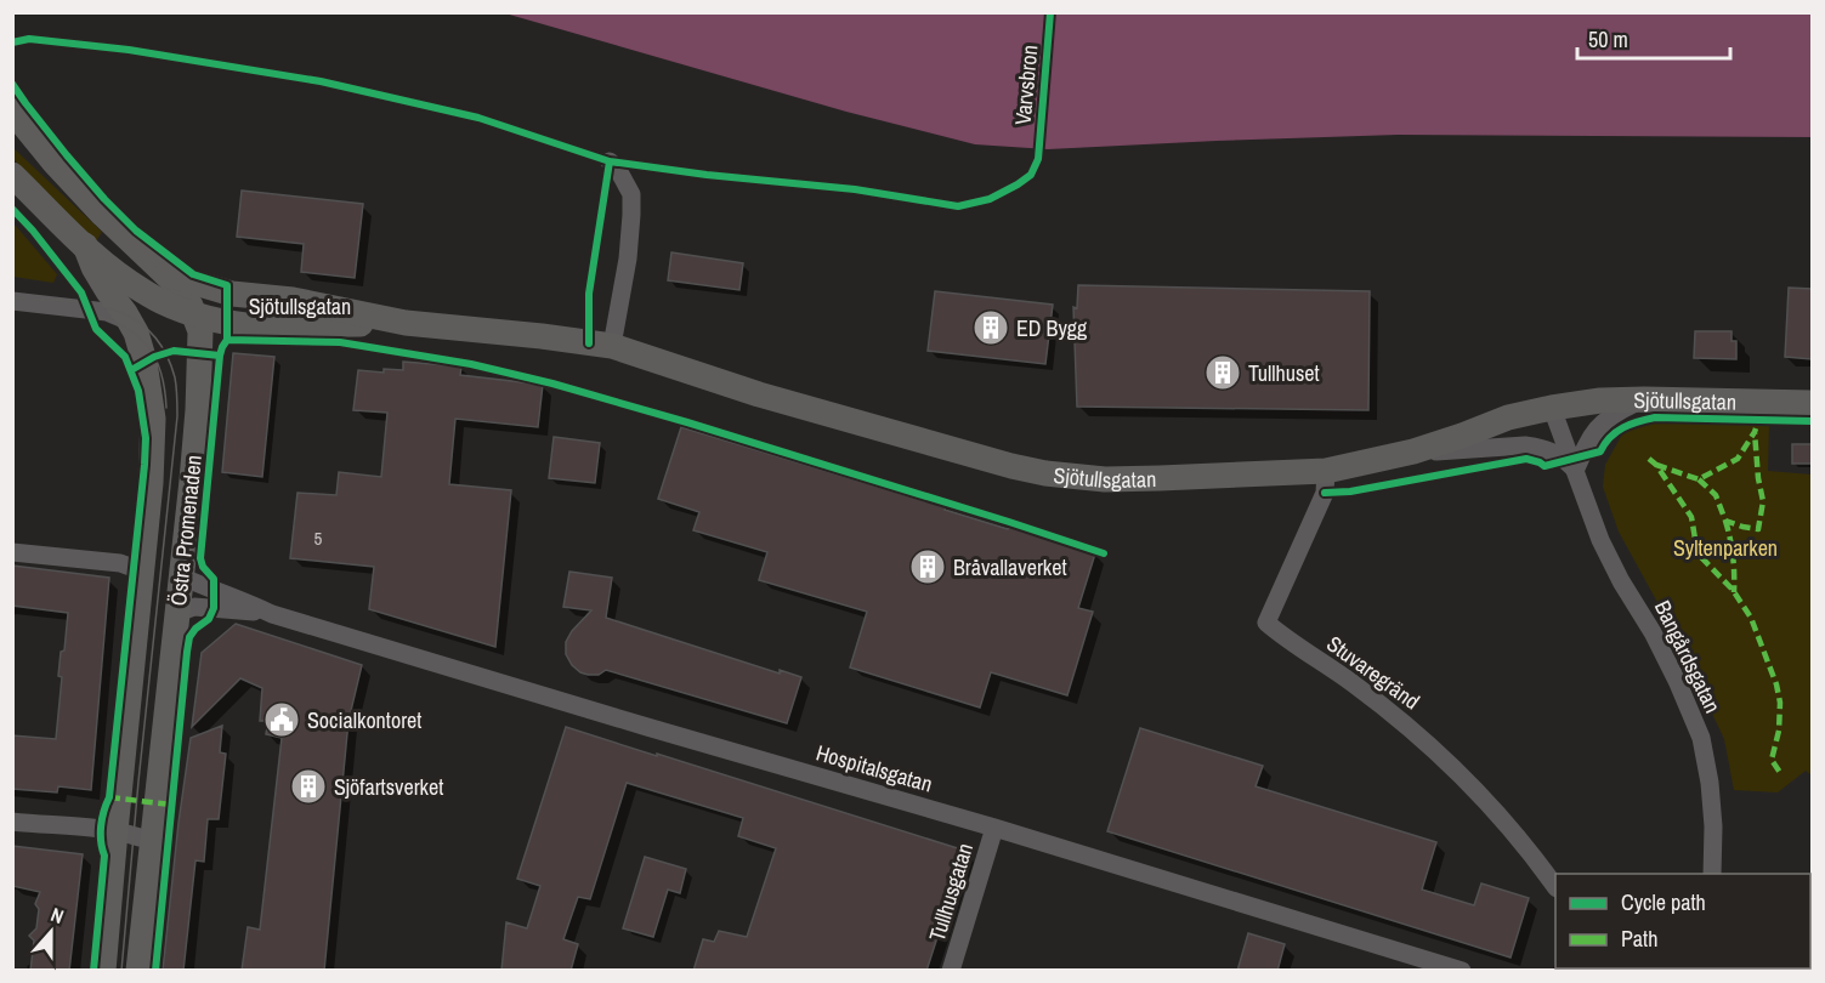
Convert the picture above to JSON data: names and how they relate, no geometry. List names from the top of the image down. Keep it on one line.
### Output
{"streets":{"main road":["Sjötullsgatan","Östra Promenaden"],"street":["Bangårdsgatan","Stuvaregränd","Hospitalsgatan","Tullhusgatan"],"cycle path":["Varvsbron"]},"crossings":[["Sjötullsgatan","Östra Promenaden"],["Sjötullsgatan","Bangårdsgatan"],["Sjötullsgatan","Stuvaregränd"],["Östra Promenaden","Hospitalsgatan"],["Hospitalsgatan","Tullhusgatan"]],"parks":["Syltenparken"],"places":{"building":["ED Bygg","Tullhuset","Bråvallaverket","Sjöfartsverket"],"public building":["Socialkontoret"]},"house_numbers":["5"],"legend":["Cycle path","Path"],"scale_bar":"50 m","north":"top"}
